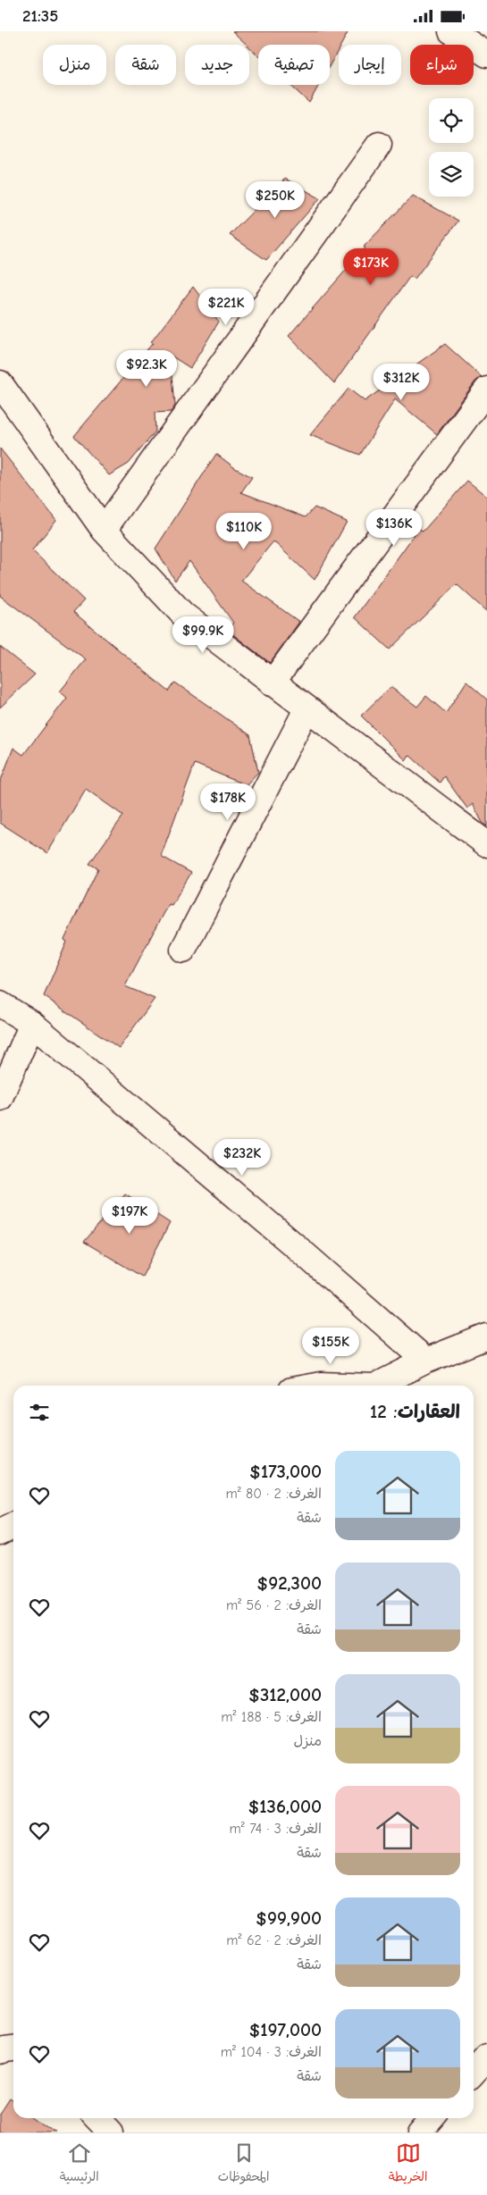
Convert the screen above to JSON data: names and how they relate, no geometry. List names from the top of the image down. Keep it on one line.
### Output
{"page":{"status":"21:35","chip":["شراء","إيجار","تصفية","جديد","شقة","منزل"],"price":["$250K","$173K","$221K","$92.3K","$312K","$136K","$110K","$99.9K","$178K","$232K","$197K","$155K"],"heading":"العقارات: 12","list":[{"name":"$173,000","note":"الغرف: 2 · 80 m² · شقة"},{"name":"$92,300","note":"الغرف: 2 · 56 m² · شقة"},{"name":"$312,000","note":"الغرف: 5 · 188 m² · منزل"},{"name":"$136,000","note":"الغرف: 3 · 74 m² · شقة"},{"name":"$99,900","note":"الغرف: 2 · 62 m² · شقة"},{"name":"$197,000","note":"الغرف: 3 · 104 m² · شقة"}],"tabs":["الخريطة","المحفوظات","الرئيسية"]}}
